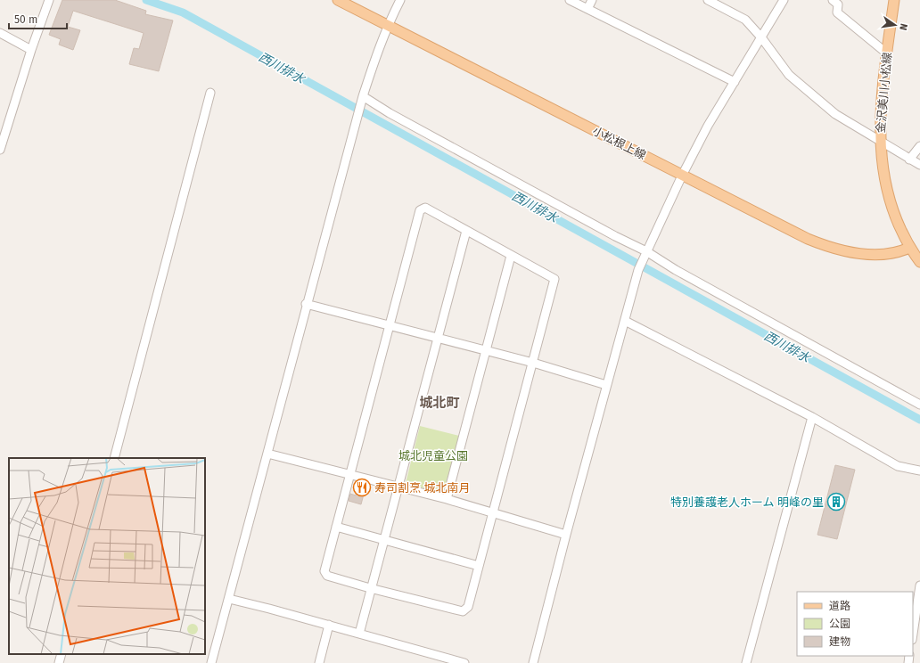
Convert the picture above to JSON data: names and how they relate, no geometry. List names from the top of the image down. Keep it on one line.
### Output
{"streets":{"main road":["金沢美川小松線","小松根上線"]},"crossings":[["金沢美川小松線","小松根上線"]],"districts":["城北町"],"water":["西川排水"],"parks":["城北児童公園"],"places":{"restaurant":["寿司割烹 城北南月"],"building":["特別養護老人ホーム 明峰の里"]},"legend":["道路","公園","建物"],"scale_bar":"50 m","north":"right"}
